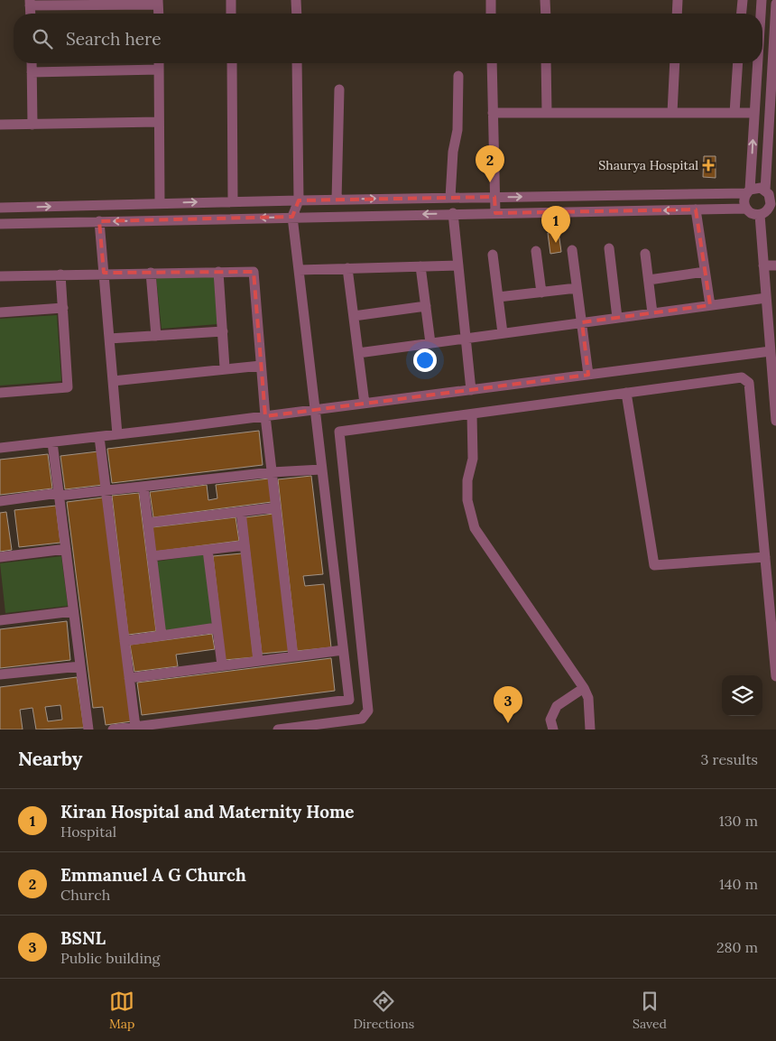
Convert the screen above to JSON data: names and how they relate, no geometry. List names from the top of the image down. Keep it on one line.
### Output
{"places":{"health":["Shaurya Hospital"]},"page":{"search":"Search here","pins":["2","1","3"],"heading":["Nearby","3 results"],"list":[{"mark":"1","name":"Kiran Hospital and Maternity Home","note":"Hospital","value":"130 m"},{"mark":"2","name":"Emmanuel A G Church","note":"Church","value":"140 m"},{"mark":"3","name":"BSNL","note":"Public building","value":"280 m"}],"nav":["Map","Directions","Saved"]}}
